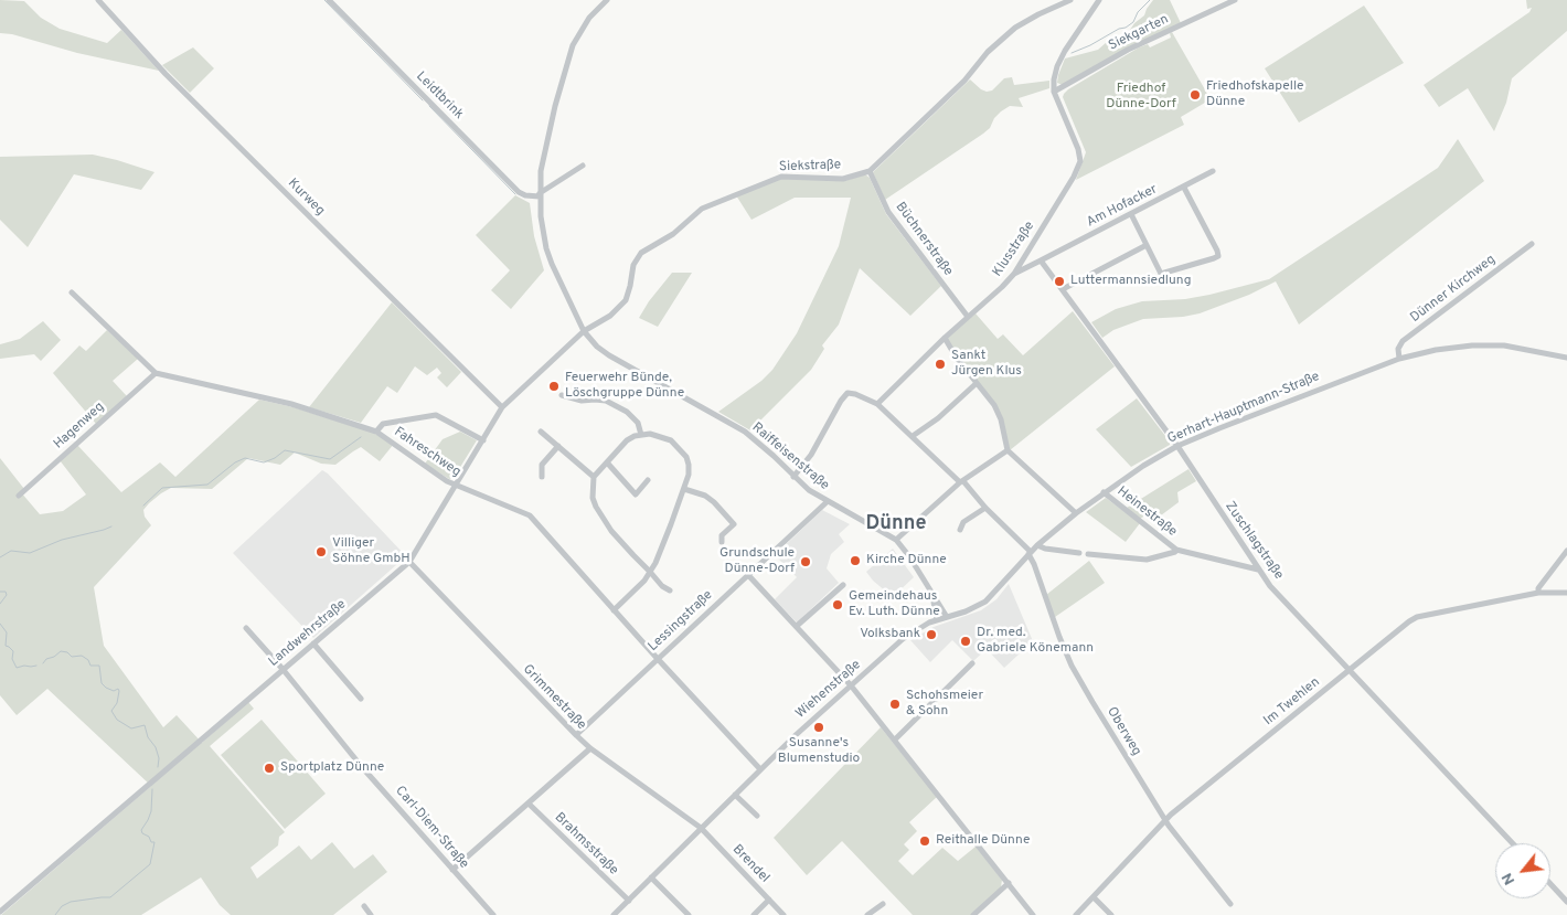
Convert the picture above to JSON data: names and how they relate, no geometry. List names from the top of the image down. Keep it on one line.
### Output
{"streets":{"street":["Siekgarten","Leidtbrink","Siekstraße","Kurweg","Am Hofacker","Büchnerstraße","Klusstraße","Dünner Kirchweg","Gerhart-Hauptmann-Straße","Hagenweg","Fahreschweg","Raiffeisenstraße","Heinestraße","Zuschlagstraße","Lessingstraße","Landwehrstraße","Wiehenstraße","Grimmestraße","Im Twehlen","Oberweg","Carl-Diem-Straße","Brahmsstraße","Brendel"]},"crossings":[["Siekgarten","Klusstraße"],["Leidtbrink","Raiffeisenstraße"],["Siekstraße","Büchnerstraße"],["Siekstraße","Raiffeisenstraße"],["Siekstraße","Landwehrstraße"],["Kurweg","Landwehrstraße"],["Am Hofacker","Zuschlagstraße"],["Büchnerstraße","Klusstraße"],["Dünner Kirchweg","Gerhart-Hauptmann-Straße"],["Gerhart-Hauptmann-Straße","Raiffeisenstraße"],["Gerhart-Hauptmann-Straße","Heinestraße"],["Gerhart-Hauptmann-Straße","Zuschlagstraße"],["Gerhart-Hauptmann-Straße","Wiehenstraße"],["Gerhart-Hauptmann-Straße","Oberweg"],["Hagenweg","Fahreschweg"],["Fahreschweg","Lessingstraße"],["Fahreschweg","Landwehrstraße"],["Fahreschweg","Wiehenstraße"],["Raiffeisenstraße","Lessingstraße"],["Raiffeisenstraße","Landwehrstraße"],["Raiffeisenstraße","Wiehenstraße"],["Heinestraße","Zuschlagstraße"],["Zuschlagstraße","Im Twehlen"],["Lessingstraße","Grimmestraße"],["Landwehrstraße","Grimmestraße"],["Landwehrstraße","Carl-Diem-Straße"],["Wiehenstraße","Grimmestraße"],["Wiehenstraße","Brahmsstraße"],["Wiehenstraße","Brendel"],["Grimmestraße","Brendel"],["Im Twehlen","Oberweg"]],"districts":["Dünne"],"parks":["Friedhof Dünne-Dorf"],"places":["Friedhofskapelle Dünne","Luttermannsiedlung","Sankt Jürgen Klus","Feuerwehr Bünde, Löschgruppe Dünne","Villiger Söhne GmbH","Kirche Dünne","Grundschule Dünne-Dorf","Gemeindehaus Ev. Luth. Dünne","Volksbank","Dr. med. Gabriele Könemann","Schohsmeier & Sohn","Susanne's Blumenstudio","Sportplatz Dünne","Reithalle Dünne"],"north":"bottom left"}
